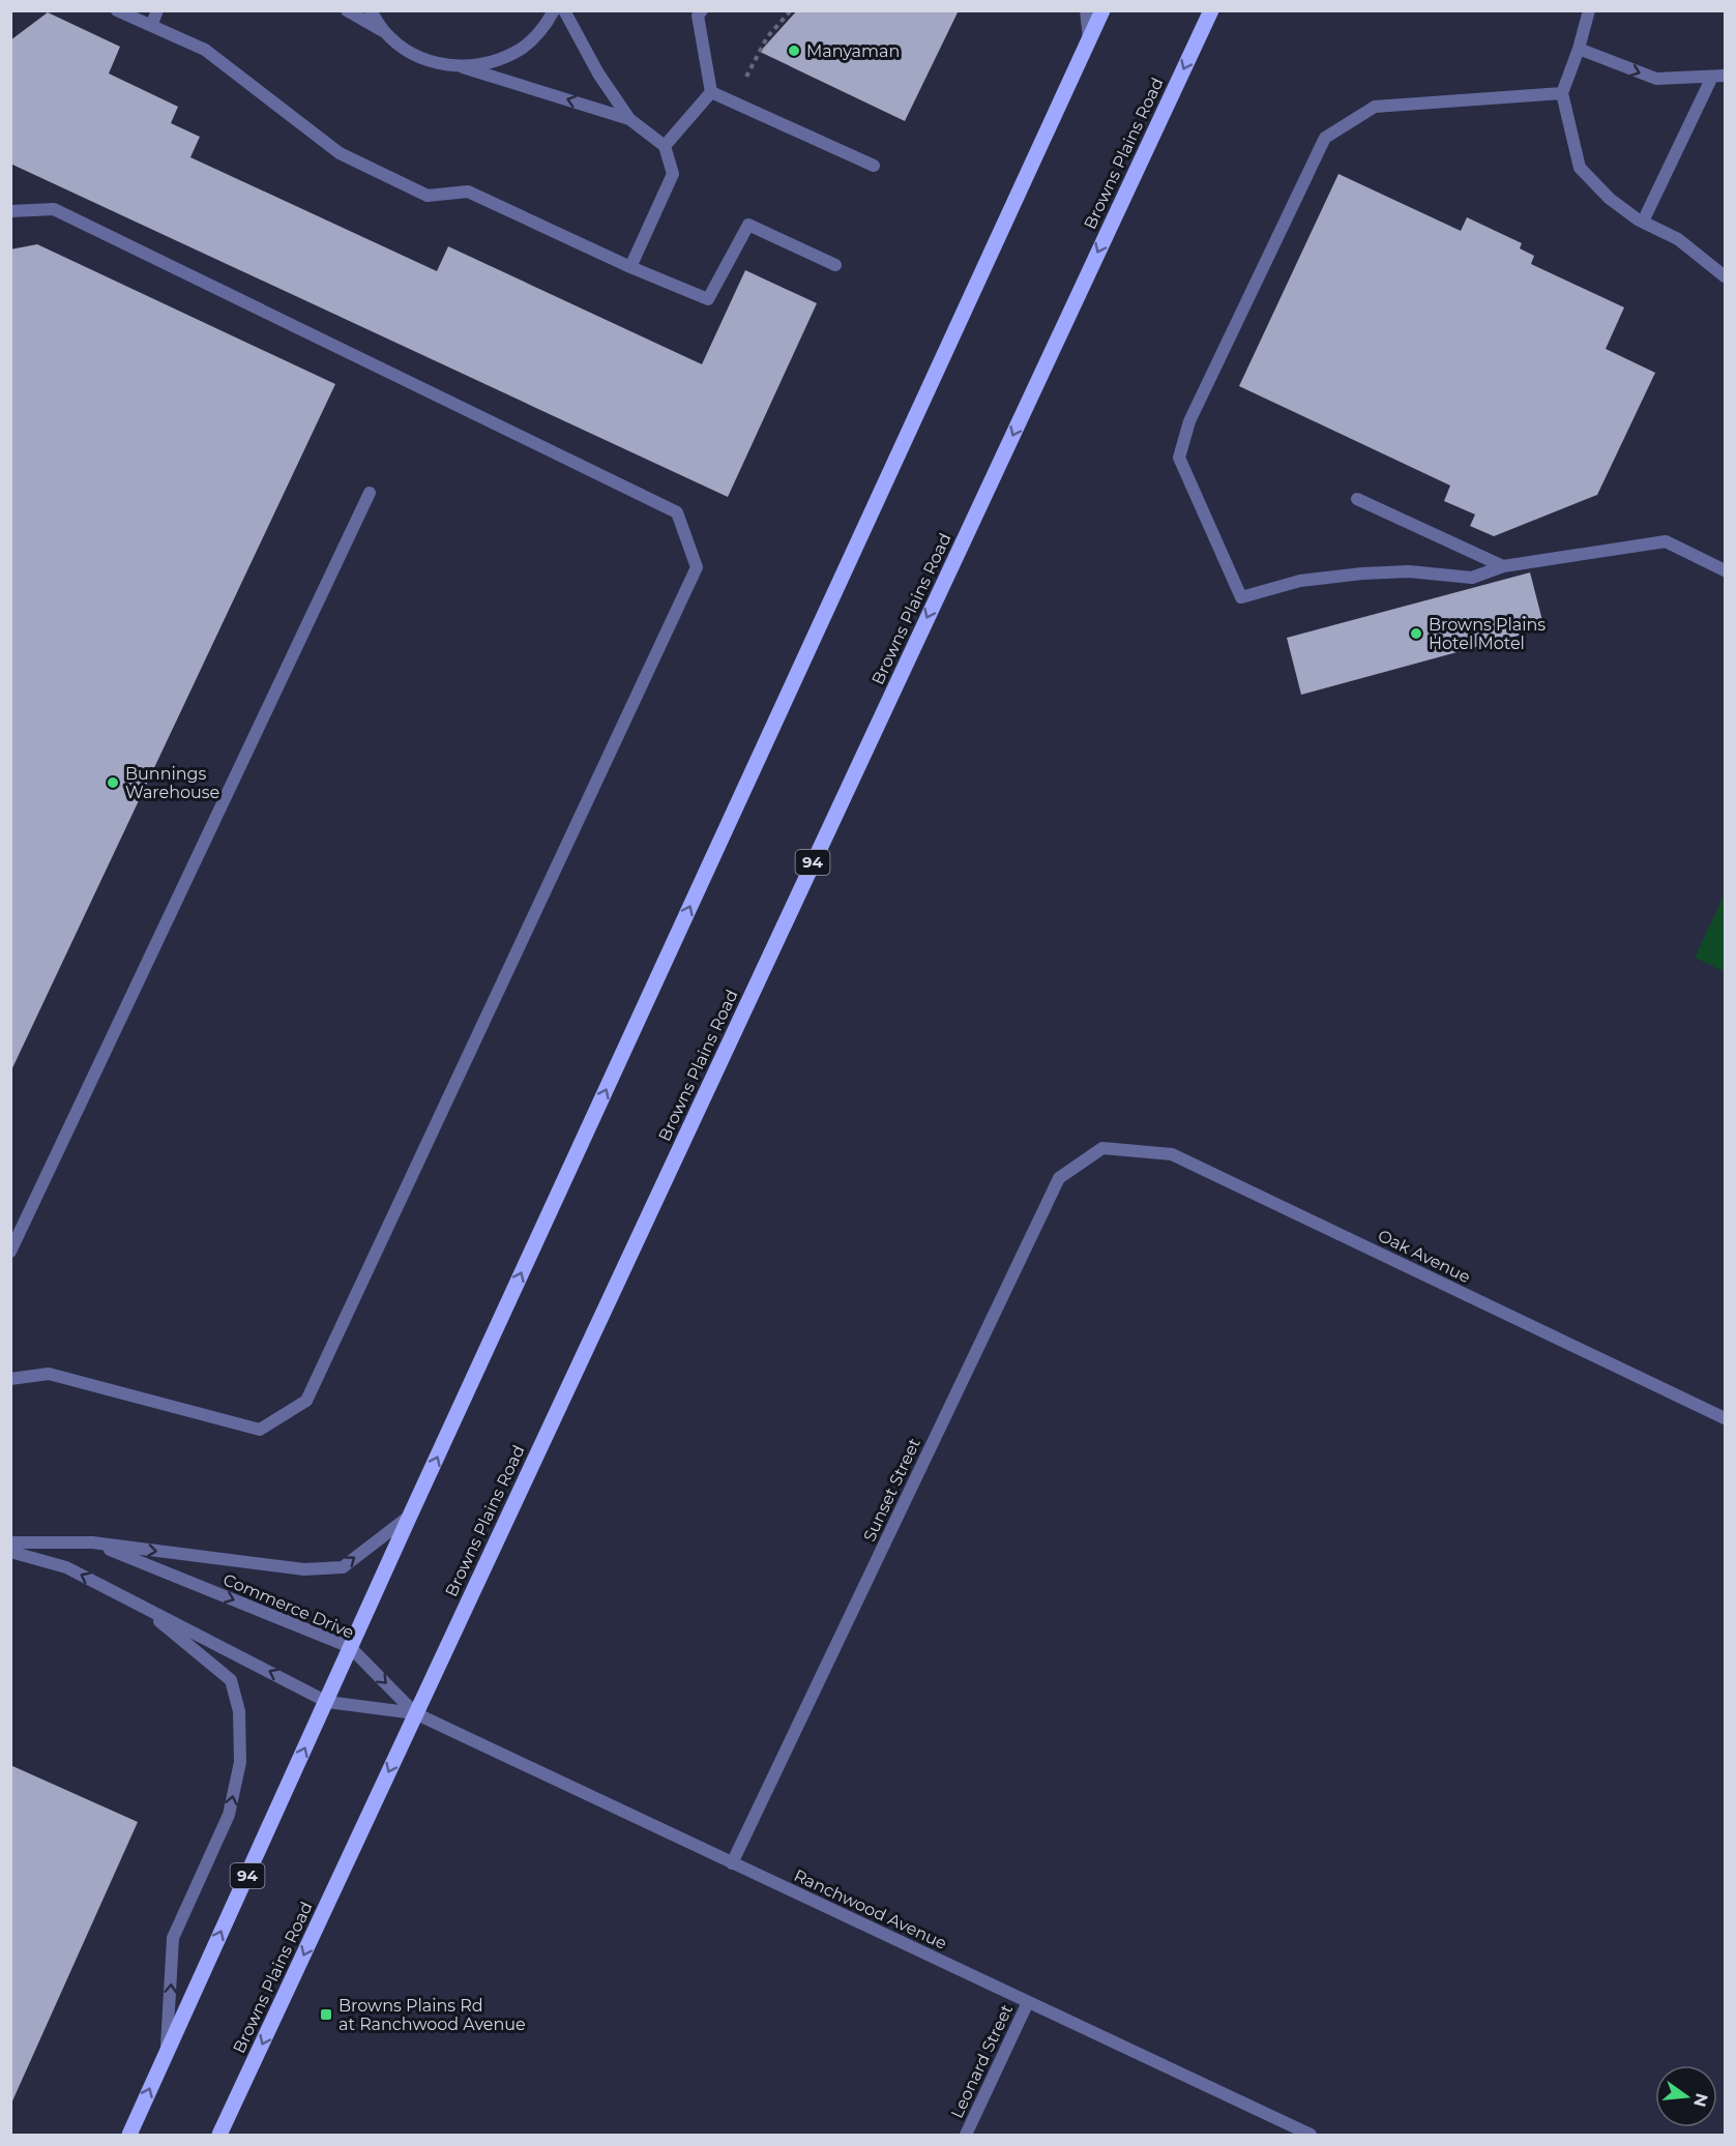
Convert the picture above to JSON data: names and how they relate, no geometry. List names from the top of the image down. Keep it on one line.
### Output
{"streets":{"main road":["Browns Plains Road","94"],"street":["Oak Avenue","Sunset Street","Commerce Drive","Ranchwood Avenue","Leonard Street"]},"crossings":[["Browns Plains Road","Commerce Drive"],["Browns Plains Road","Ranchwood Avenue"],["94","Commerce Drive"],["Oak Avenue","Sunset Street"],["Sunset Street","Ranchwood Avenue"],["Commerce Drive","Ranchwood Avenue"],["Ranchwood Avenue","Leonard Street"]],"places":{"other":["Manyaman","Browns Plains Hotel Motel","Bunnings Warehouse"],"transit":["Browns Plains Rd at Ranchwood Avenue"]},"north":"right"}
